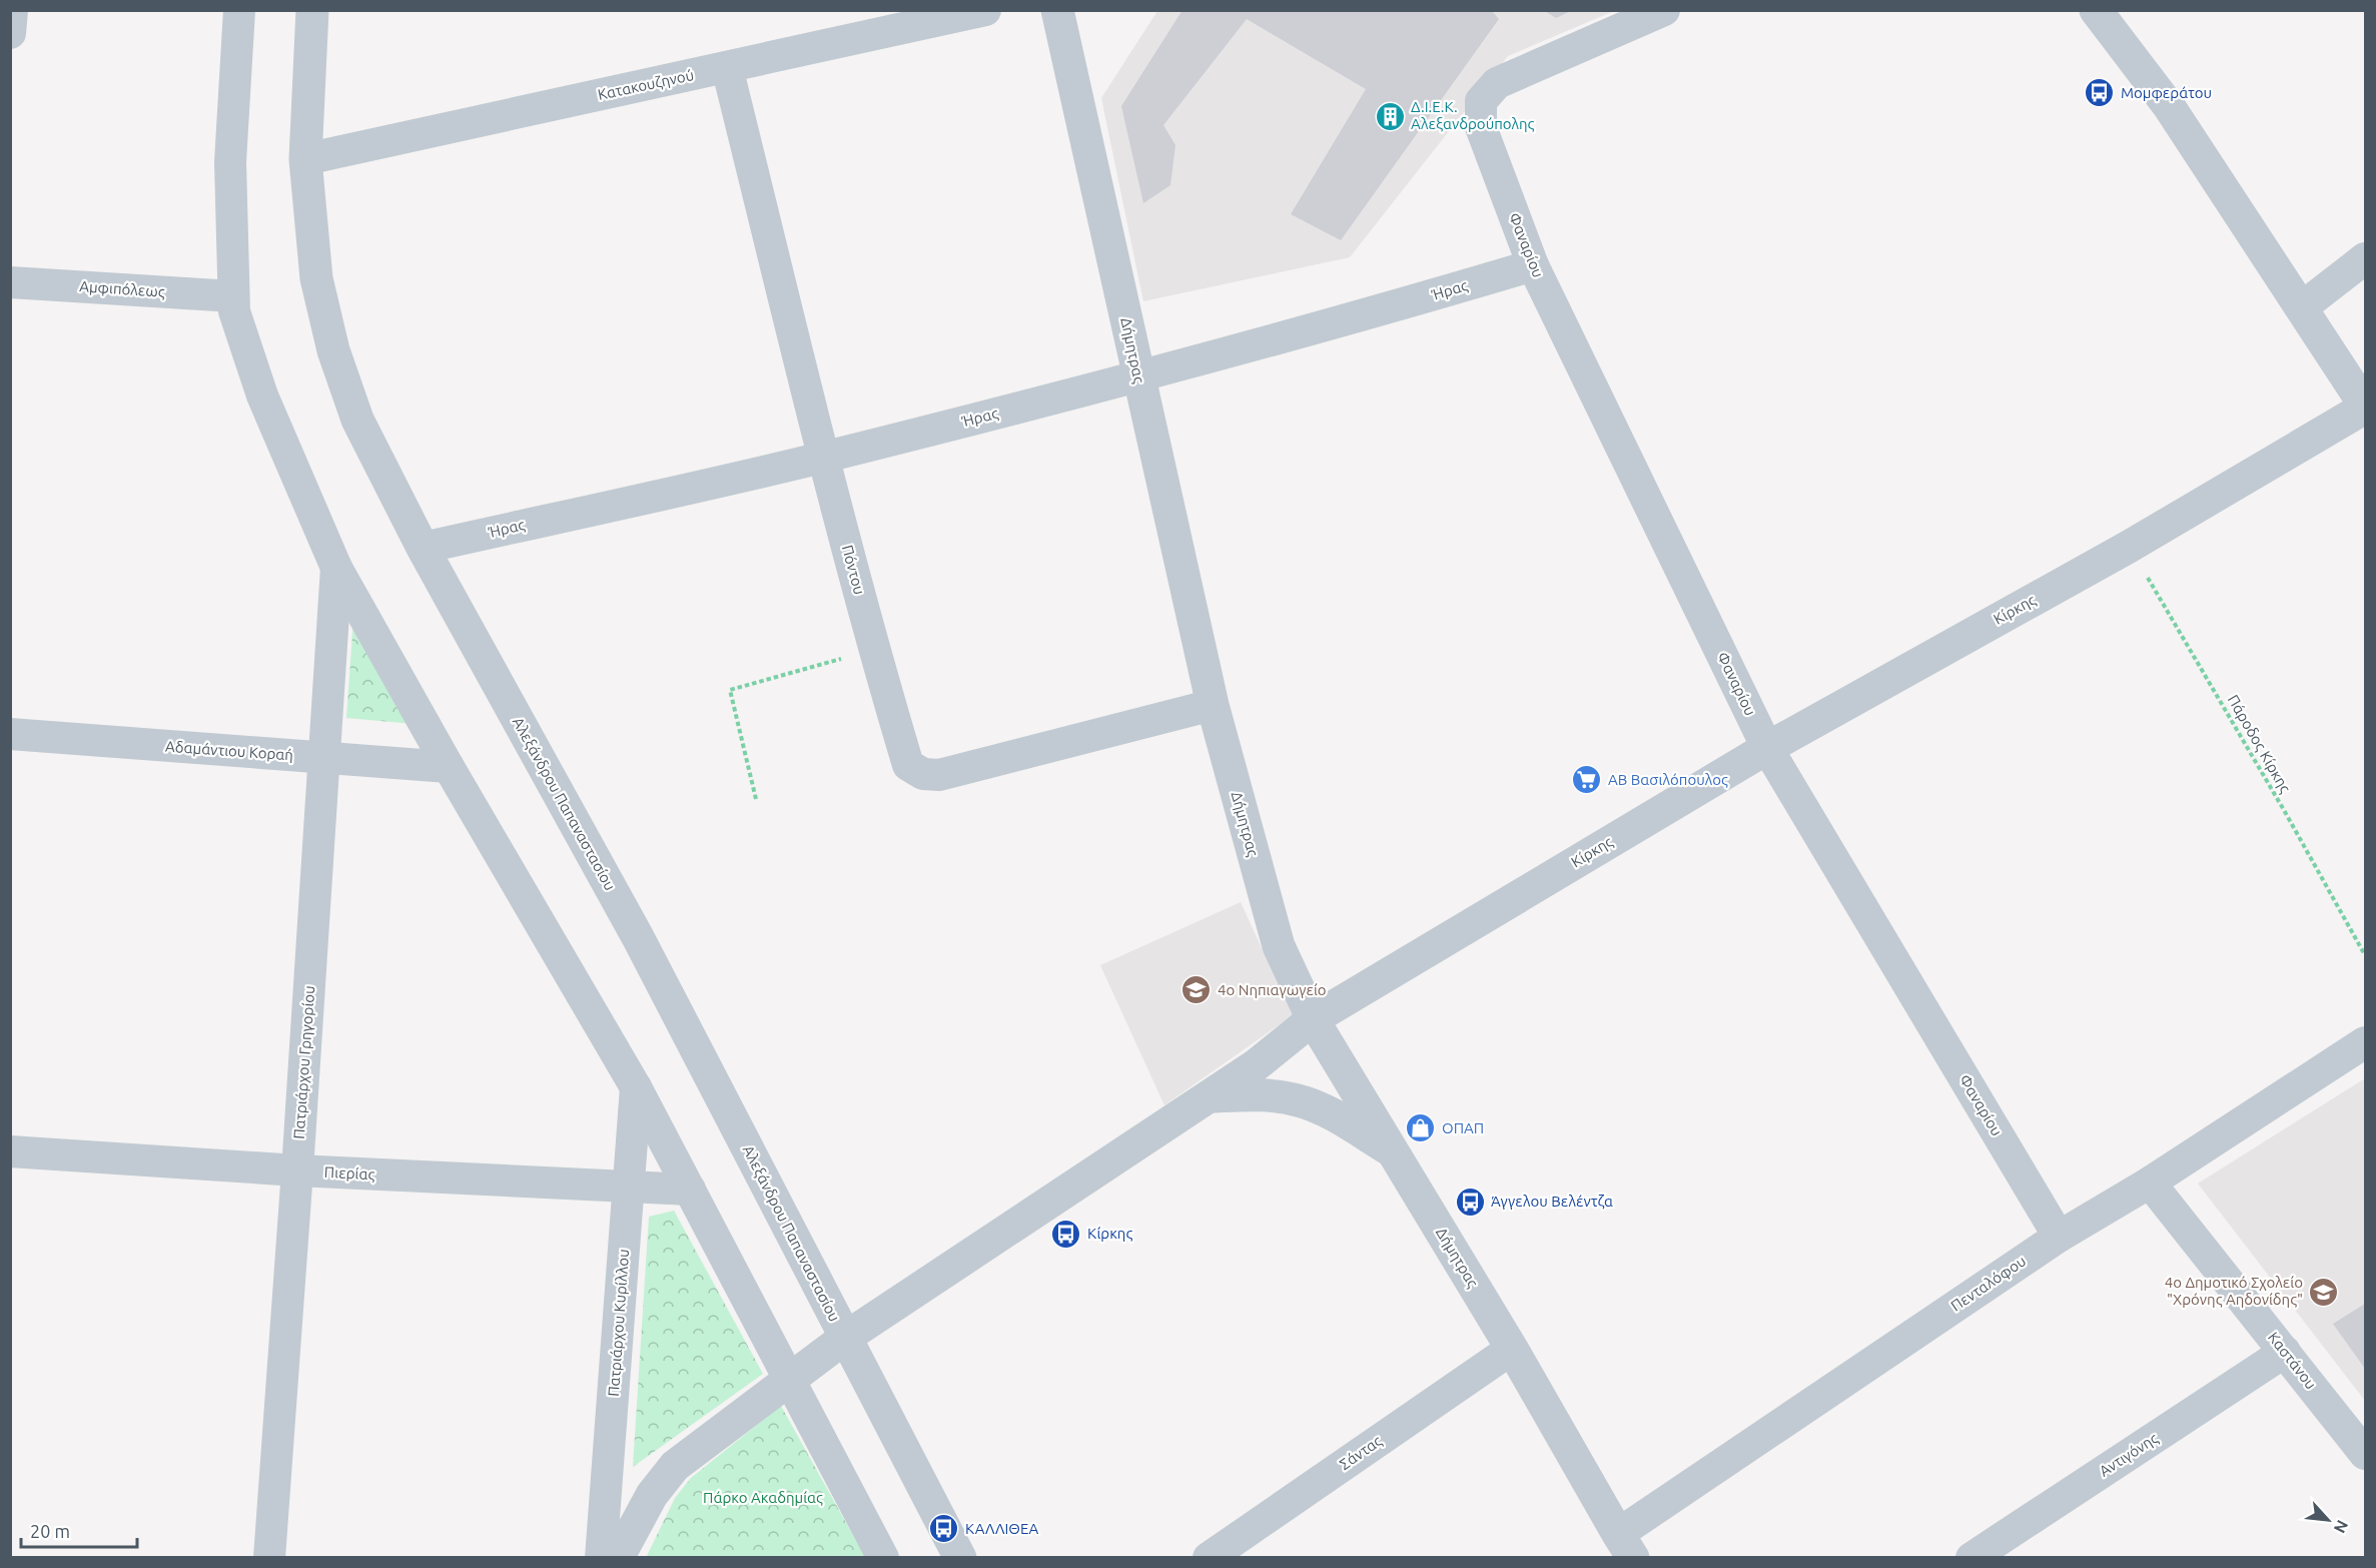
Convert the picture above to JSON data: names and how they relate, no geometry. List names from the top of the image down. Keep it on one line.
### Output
{"streets":{"street":["Κατακουζηνού","Φαναρίου","Αμφιπόλεως","Ήρας","Δήμητρας","Πόντου","Κίρκης","Αδαμάντιου Κοραή","Αλεξάνδρου Παπαναστασίου","Πατριάρχου Γρηγορίου","Πιερίας","Πενταλόφου","Πατριάρχου Κυρίλλου","Καστάνου","Σάντας","Αντιγόνης"],"path":["Πάροδος Κίρκης"]},"crossings":[["Κατακουζηνού","Πόντου"],["Κατακουζηνού","Αλεξάνδρου Παπαναστασίου"],["Φαναρίου","Ήρας"],["Φαναρίου","Κίρκης"],["Φαναρίου","Πενταλόφου"],["Ήρας","Δήμητρας"],["Ήρας","Πόντου"],["Ήρας","Αλεξάνδρου Παπαναστασίου"],["Δήμητρας","Πόντου"],["Δήμητρας","Κίρκης"],["Δήμητρας","Πενταλόφου"],["Δήμητρας","Σάντας"],["Κίρκης","Πάροδος Κίρκης"],["Κίρκης","Αλεξάνδρου Παπαναστασίου"],["Αδαμάντιου Κοραή","Πατριάρχου Γρηγορίου"],["Πατριάρχου Γρηγορίου","Πιερίας"],["Πιερίας","Πατριάρχου Κυρίλλου"],["Πενταλόφου","Καστάνου"],["Καστάνου","Αντιγόνης"]],"parks":["Πάρκο Ακαδημίας"],"places":{"bus stop":["Μομφεράτου","Άγγελου Βελέντζα","Κίρκης","ΚΑΛΛΙΘΕΑ"],"building":["Δ.Ι.Ε.Κ. Αλεξανδρούπολης"],"supermarket":["ΑΒ Βασιλόπουλος"],"school or university":["4ο Νηπιαγωγείο","4ο Δημοτικό Σχολείο \"Χρόνης Αηδονίδης\""],"shop":["ΟΠΑΠ"]},"scale_bar":"20 m","north":"bottom right"}
